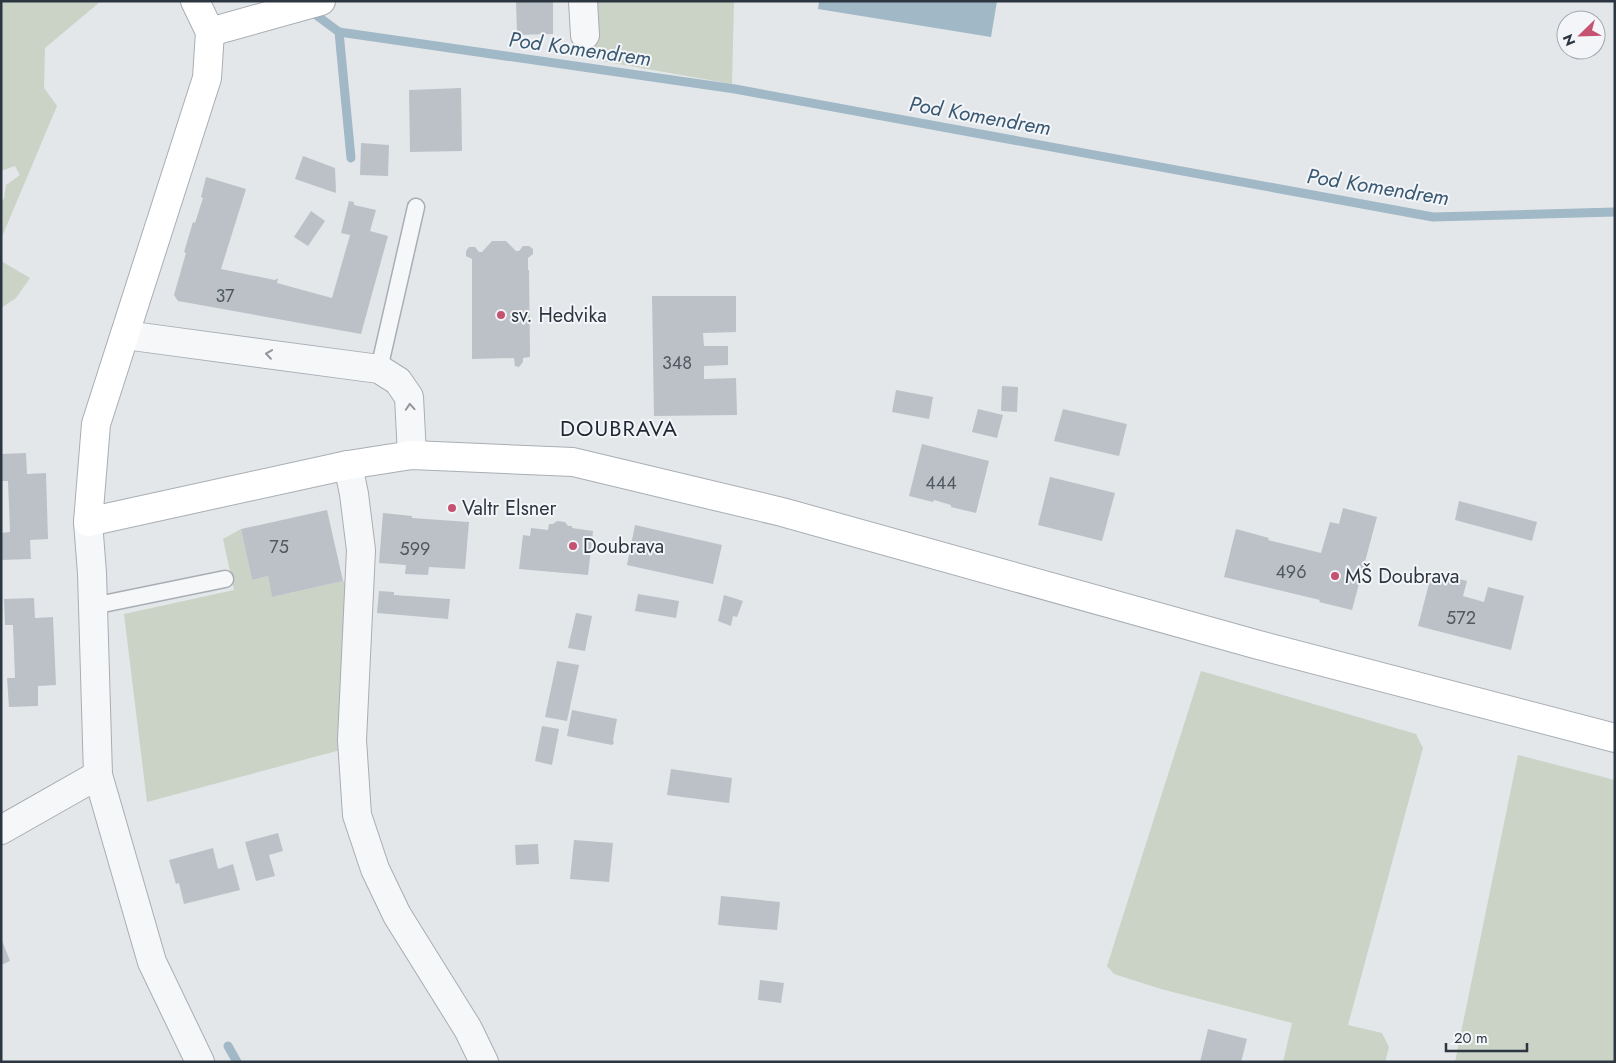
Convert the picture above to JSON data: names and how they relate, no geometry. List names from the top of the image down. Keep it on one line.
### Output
{"districts":["DOUBRAVA"],"water":["Pod Komendrem"],"places":["sv. Hedvika","Valtr Elsner","Doubrava","MŠ Doubrava"],"house_numbers":["37","348","444","75","599","496","572"],"scale_bar":"20 m","north":"bottom left"}
